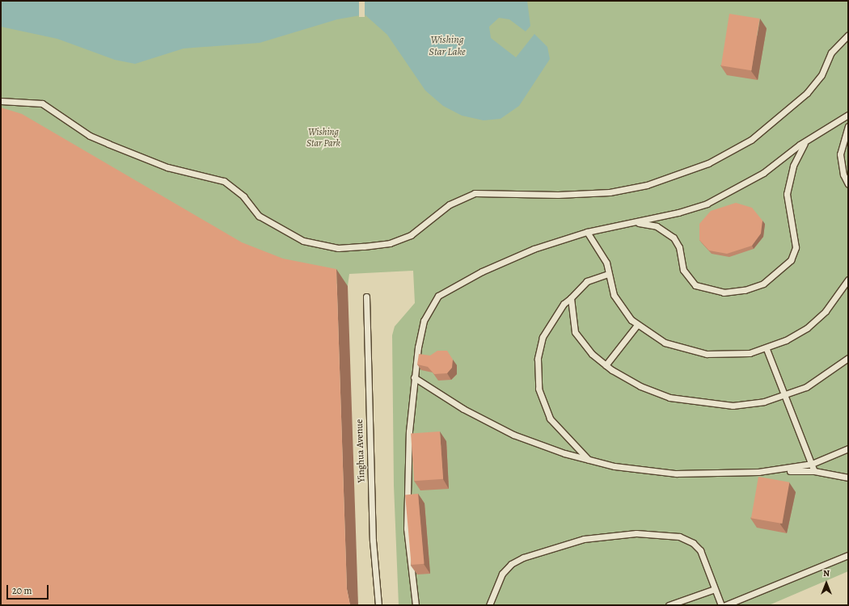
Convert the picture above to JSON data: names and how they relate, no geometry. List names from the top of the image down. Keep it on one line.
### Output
{"streets":{"lane":["Yinghua Avenue"]},"water":["Wishing Star Lake"],"parks":["Wishing Star Park"],"scale_bar":"20 m","north":"top"}
